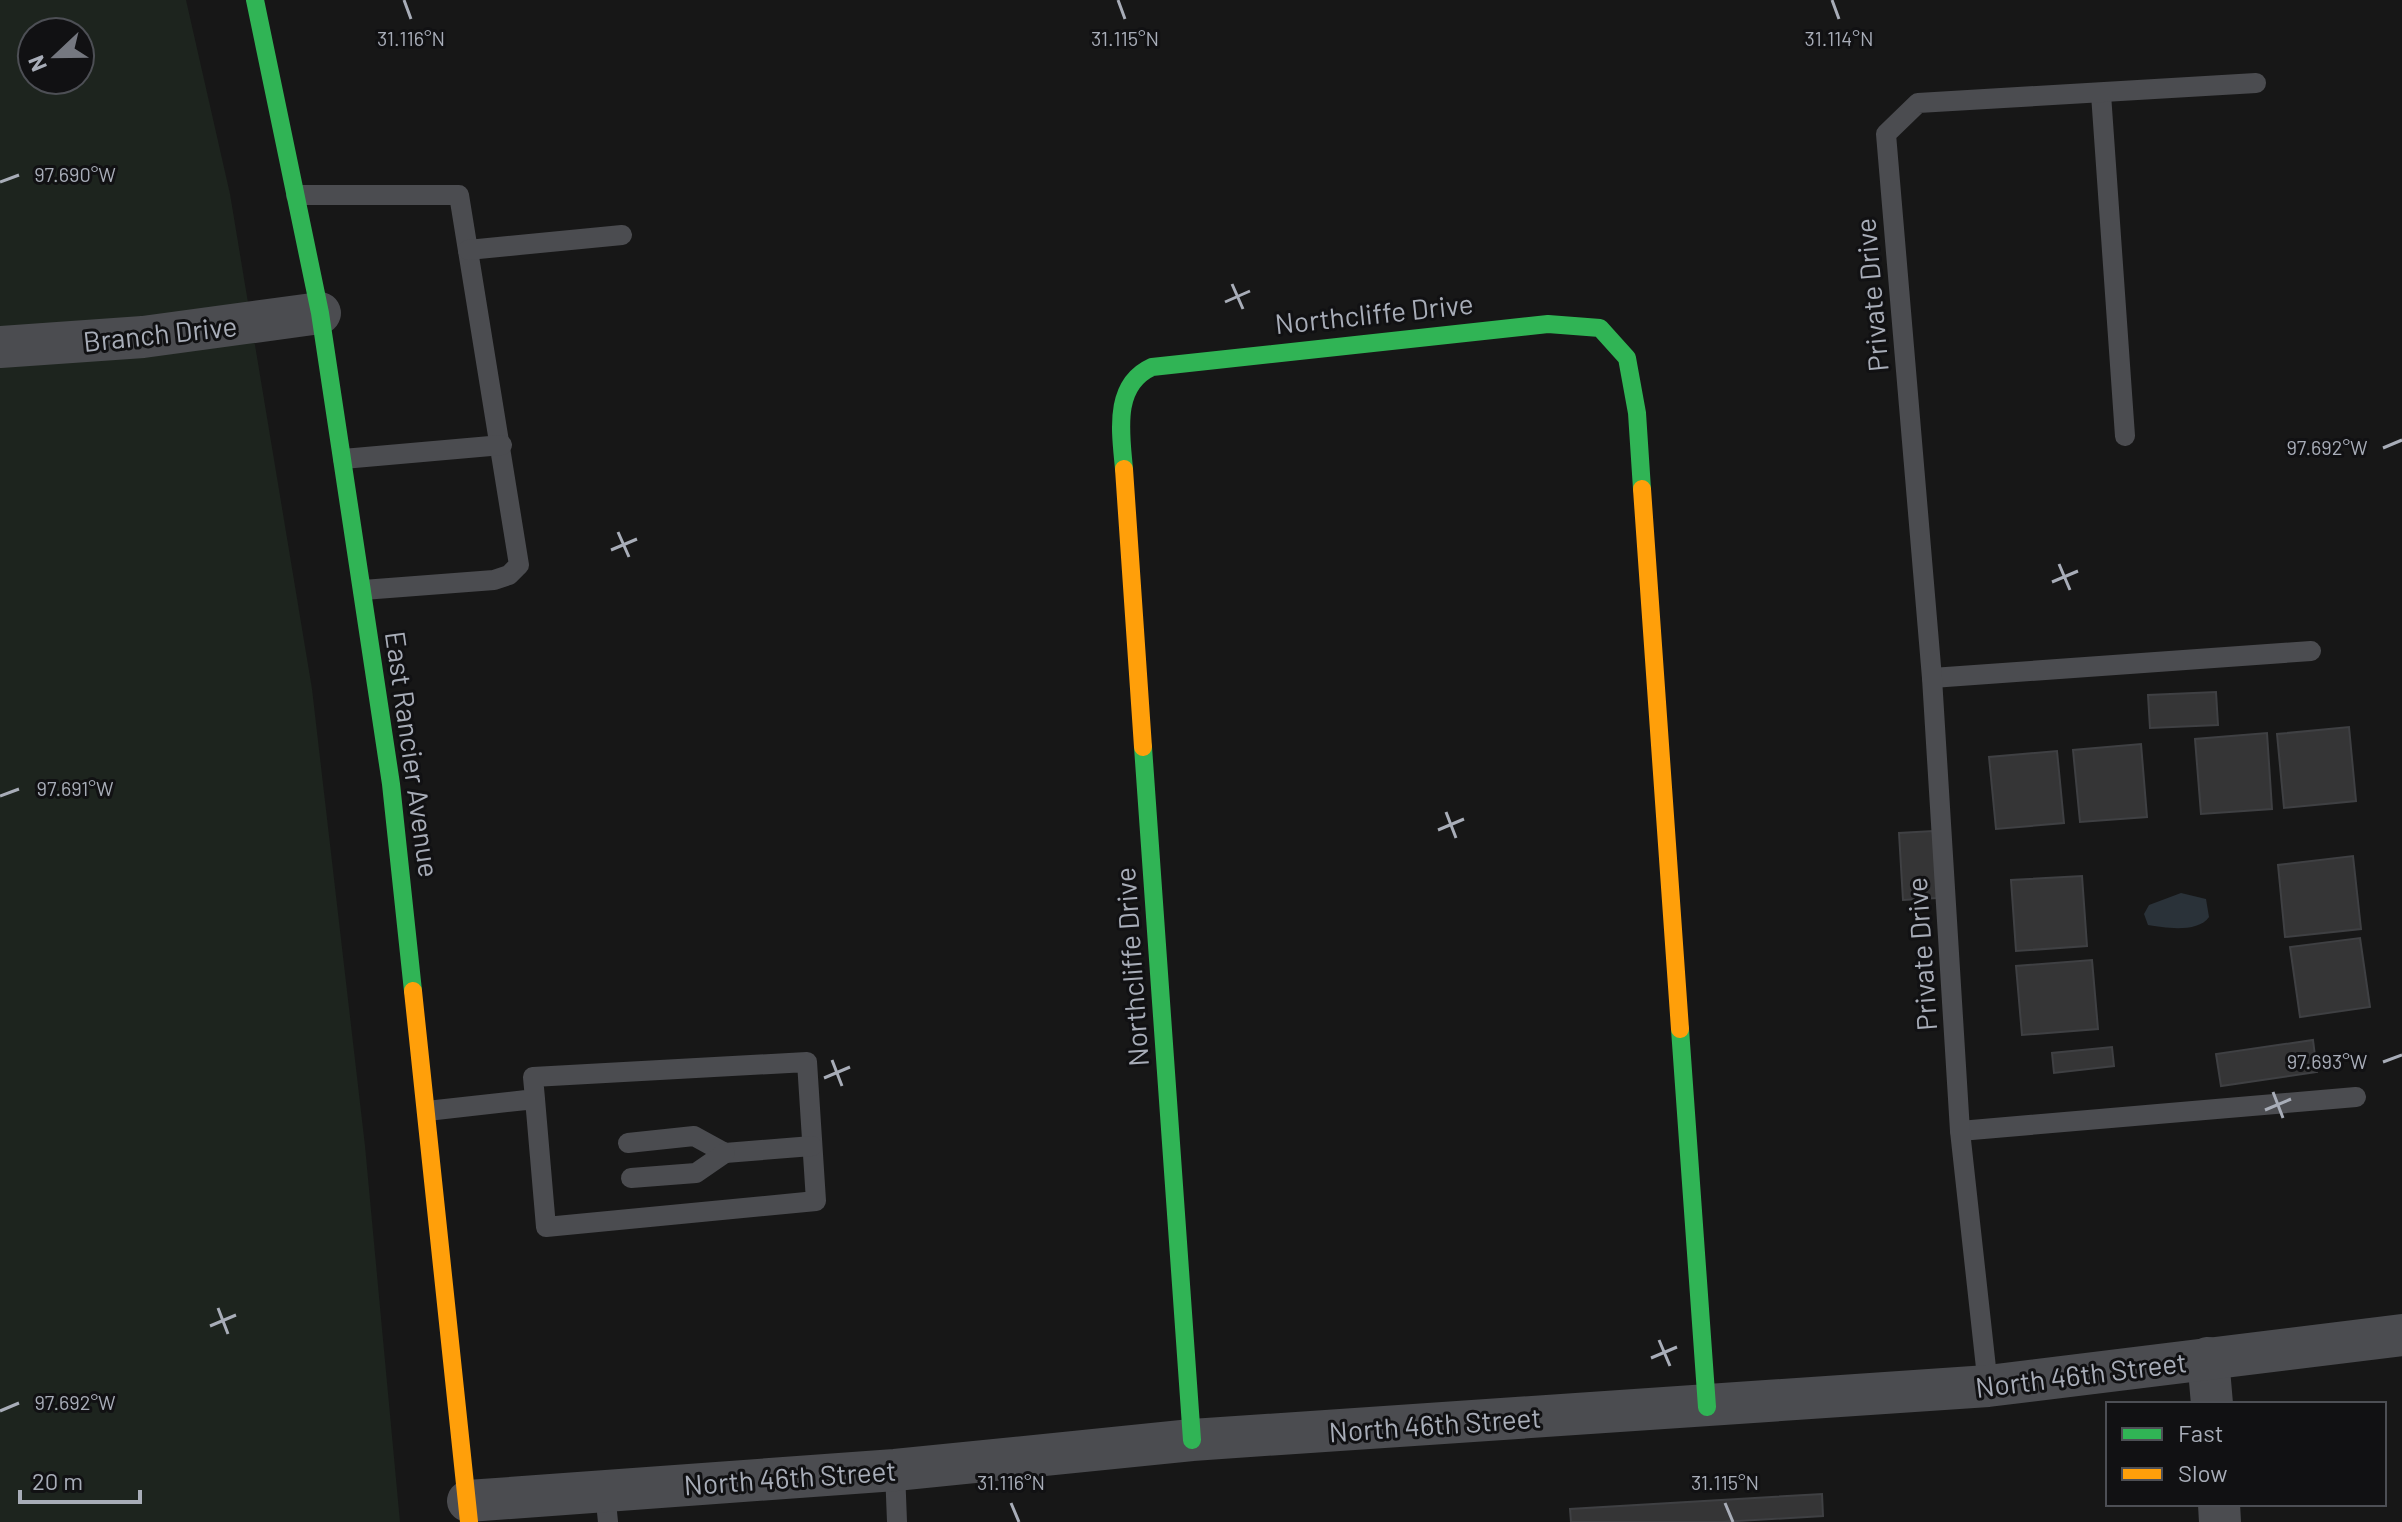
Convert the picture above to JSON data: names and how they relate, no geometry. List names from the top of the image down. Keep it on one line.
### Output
{"streets":{"street":["Northcliffe Drive","Branch Drive","East Rancier Avenue","North 46th Street"],"lane":["Private Drive"]},"crossings":[["Private Drive","North 46th Street"],["Northcliffe Drive","North 46th Street"],["Branch Drive","East Rancier Avenue"],["East Rancier Avenue","North 46th Street"]],"legend":["Fast","Slow"],"scale_bar":"20 m","north":"left","coordinates":["31.116°N","31.115°N","31.114°N","97.690°W","97.692°W","97.691°W","97.693°W"]}
